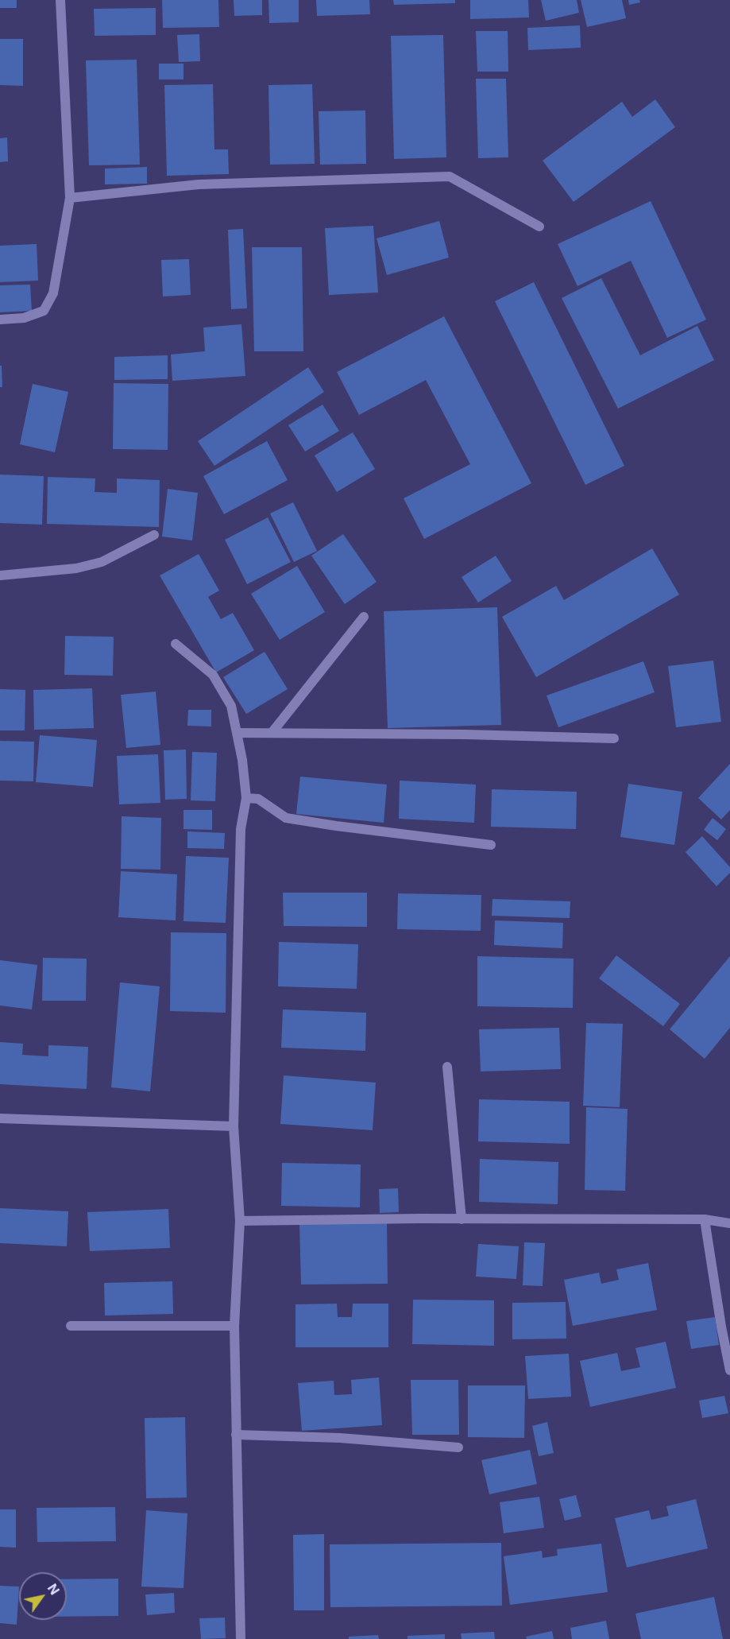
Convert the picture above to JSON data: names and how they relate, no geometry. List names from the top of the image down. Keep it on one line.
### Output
{"north":"top right"}
